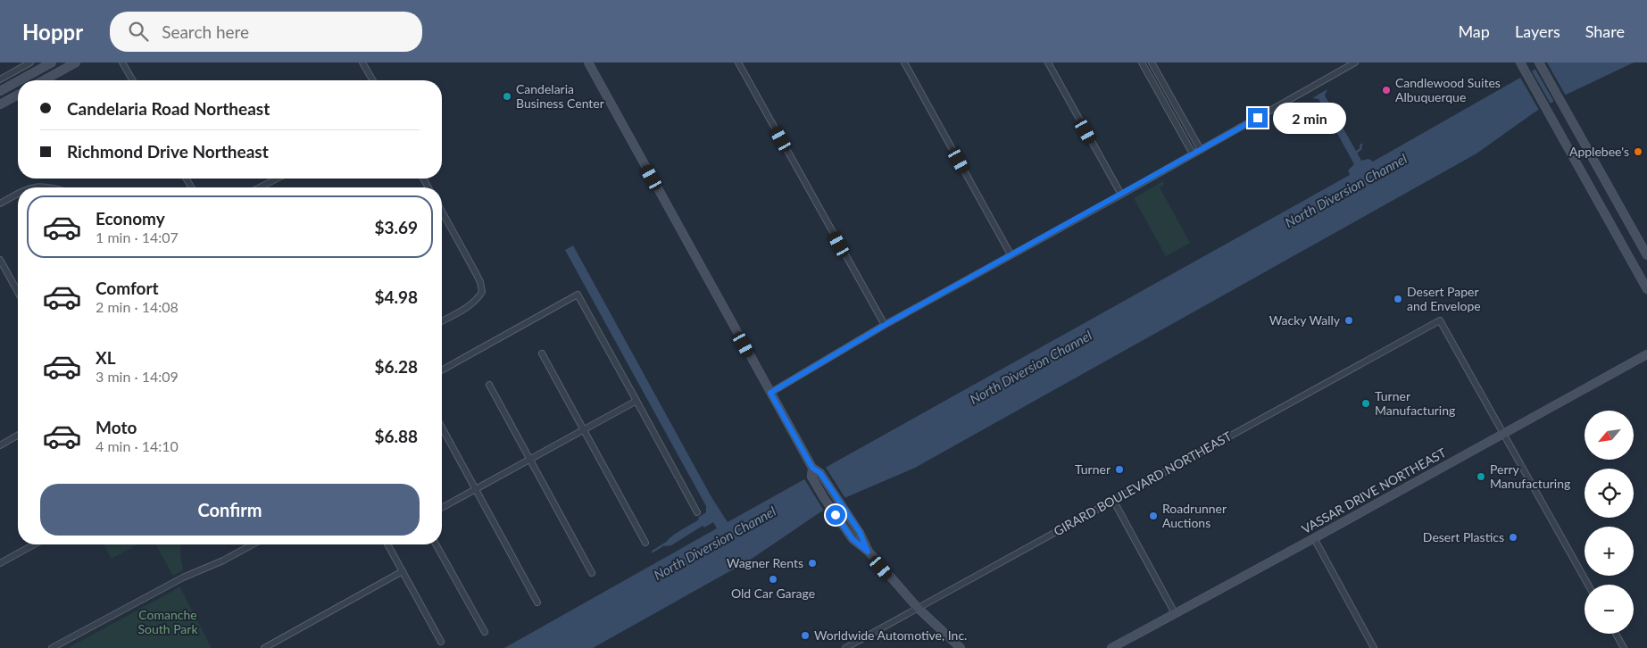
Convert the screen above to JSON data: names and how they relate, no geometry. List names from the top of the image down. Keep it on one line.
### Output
{"streets":{"main road":["VASSAR DRIVE NORTHEAST"],"street":["GIRARD BOULEVARD NORTHEAST"]},"crossings":[["GIRARD BOULEVARD NORTHEAST","VASSAR DRIVE NORTHEAST"]],"water":["North Diversion Channel"],"parks":["Comanche South Park"],"places":["Candlewood Suites Albuquerque","Candelaria Business Center","Applebee's","Desert Paper and Envelope","Wacky Wally","Turner Manufacturing","Turner","Perry Manufacturing","Roadrunner Auctions","Desert Plastics","Wagner Rents","Old Car Garage","Worldwide Automotive, Inc."],"north":"bottom left","page":{"header":"Hoppr","search":"Search here","nav":["Map","Layers","Share"],"banner":["Candelaria Road Northeast","Richmond Drive Northeast"],"bubble":"2 min","list":[{"name":"Economy","note":"1 min · 14:07","value":"$3.69"},{"name":"Comfort","note":"2 min · 14:08","value":"$4.98"},{"name":"XL","note":"3 min · 14:09","value":"$6.28"},{"name":"Moto","note":"4 min · 14:10","value":"$6.88"}],"map_buttons":["+","−"],"buttons":"Confirm"}}
